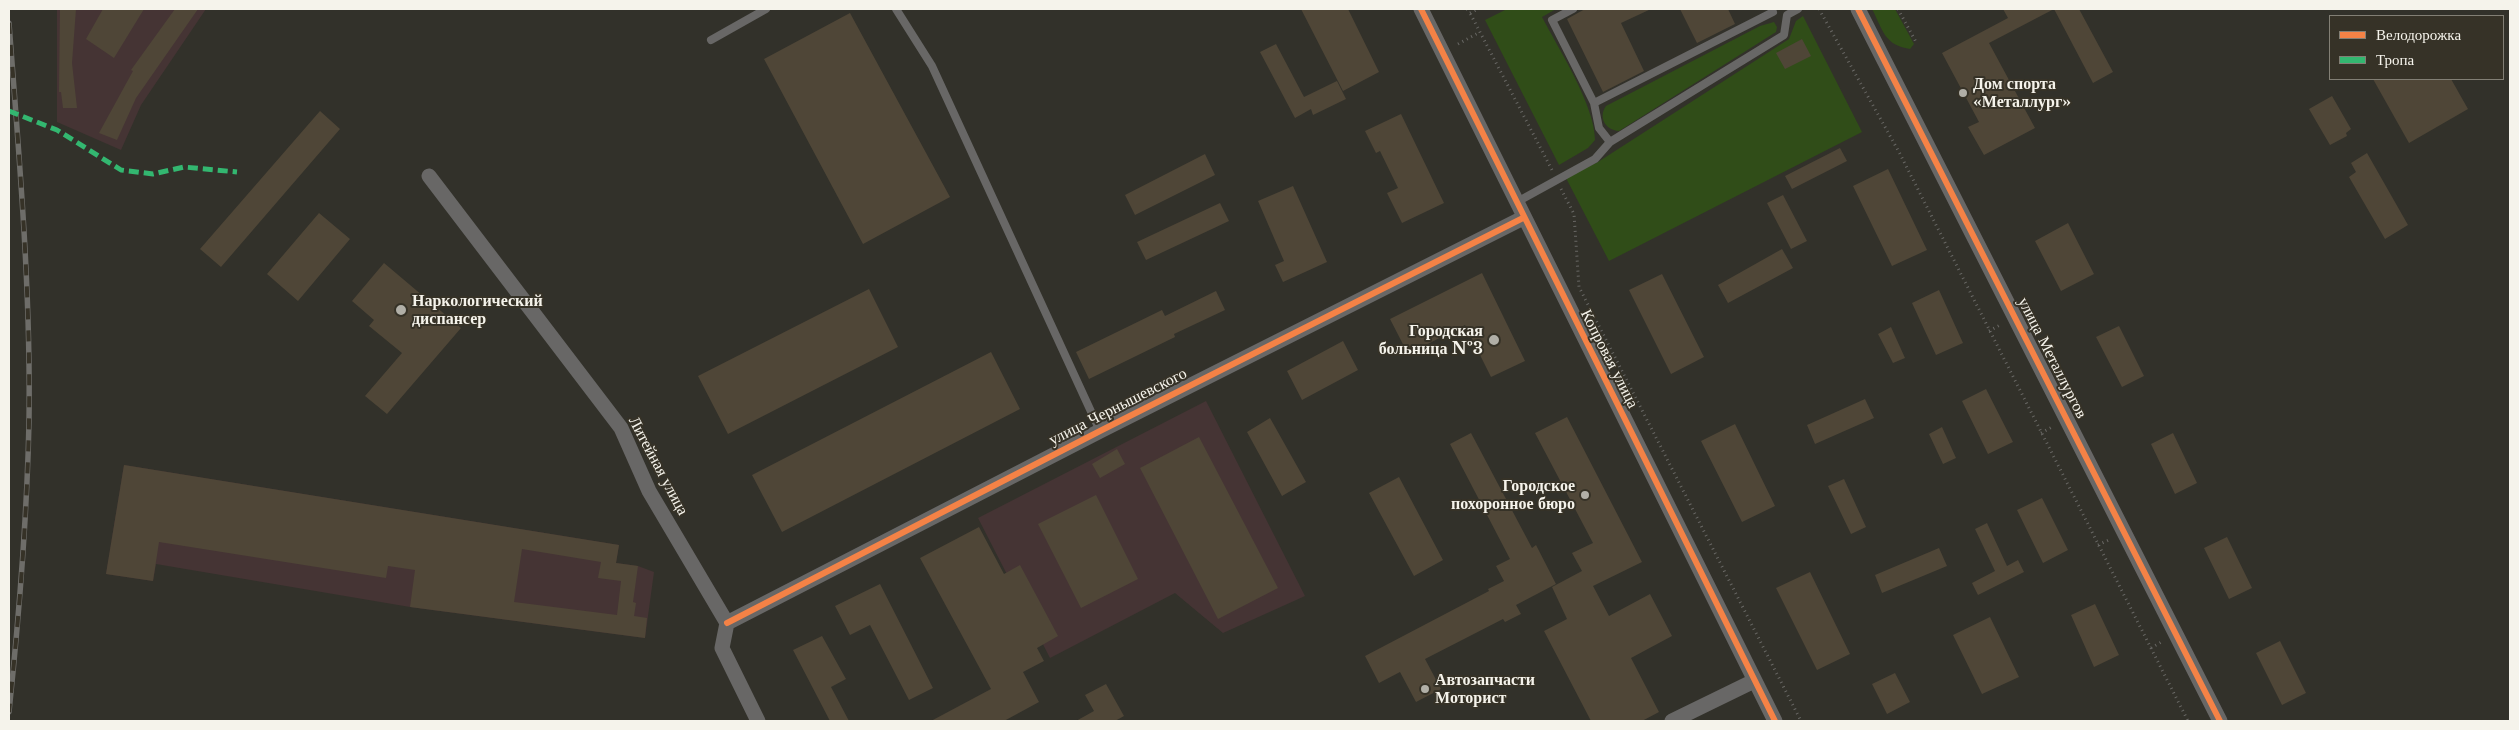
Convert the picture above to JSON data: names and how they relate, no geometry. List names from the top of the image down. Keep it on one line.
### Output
{"streets":{"street":["улица Металлургов","Копровая улица","улица Чернышевского","Литейная улица"]},"crossings":[["Копровая улица","улица Чернышевского"],["улица Чернышевского","Литейная улица"]],"places":["Дом спорта «Металлург»","Наркологический диспансер","Городская больница №3","Городское похоронное бюро","Автозапчасти Моторист"],"legend":["Велодорожка","Тропа"]}
